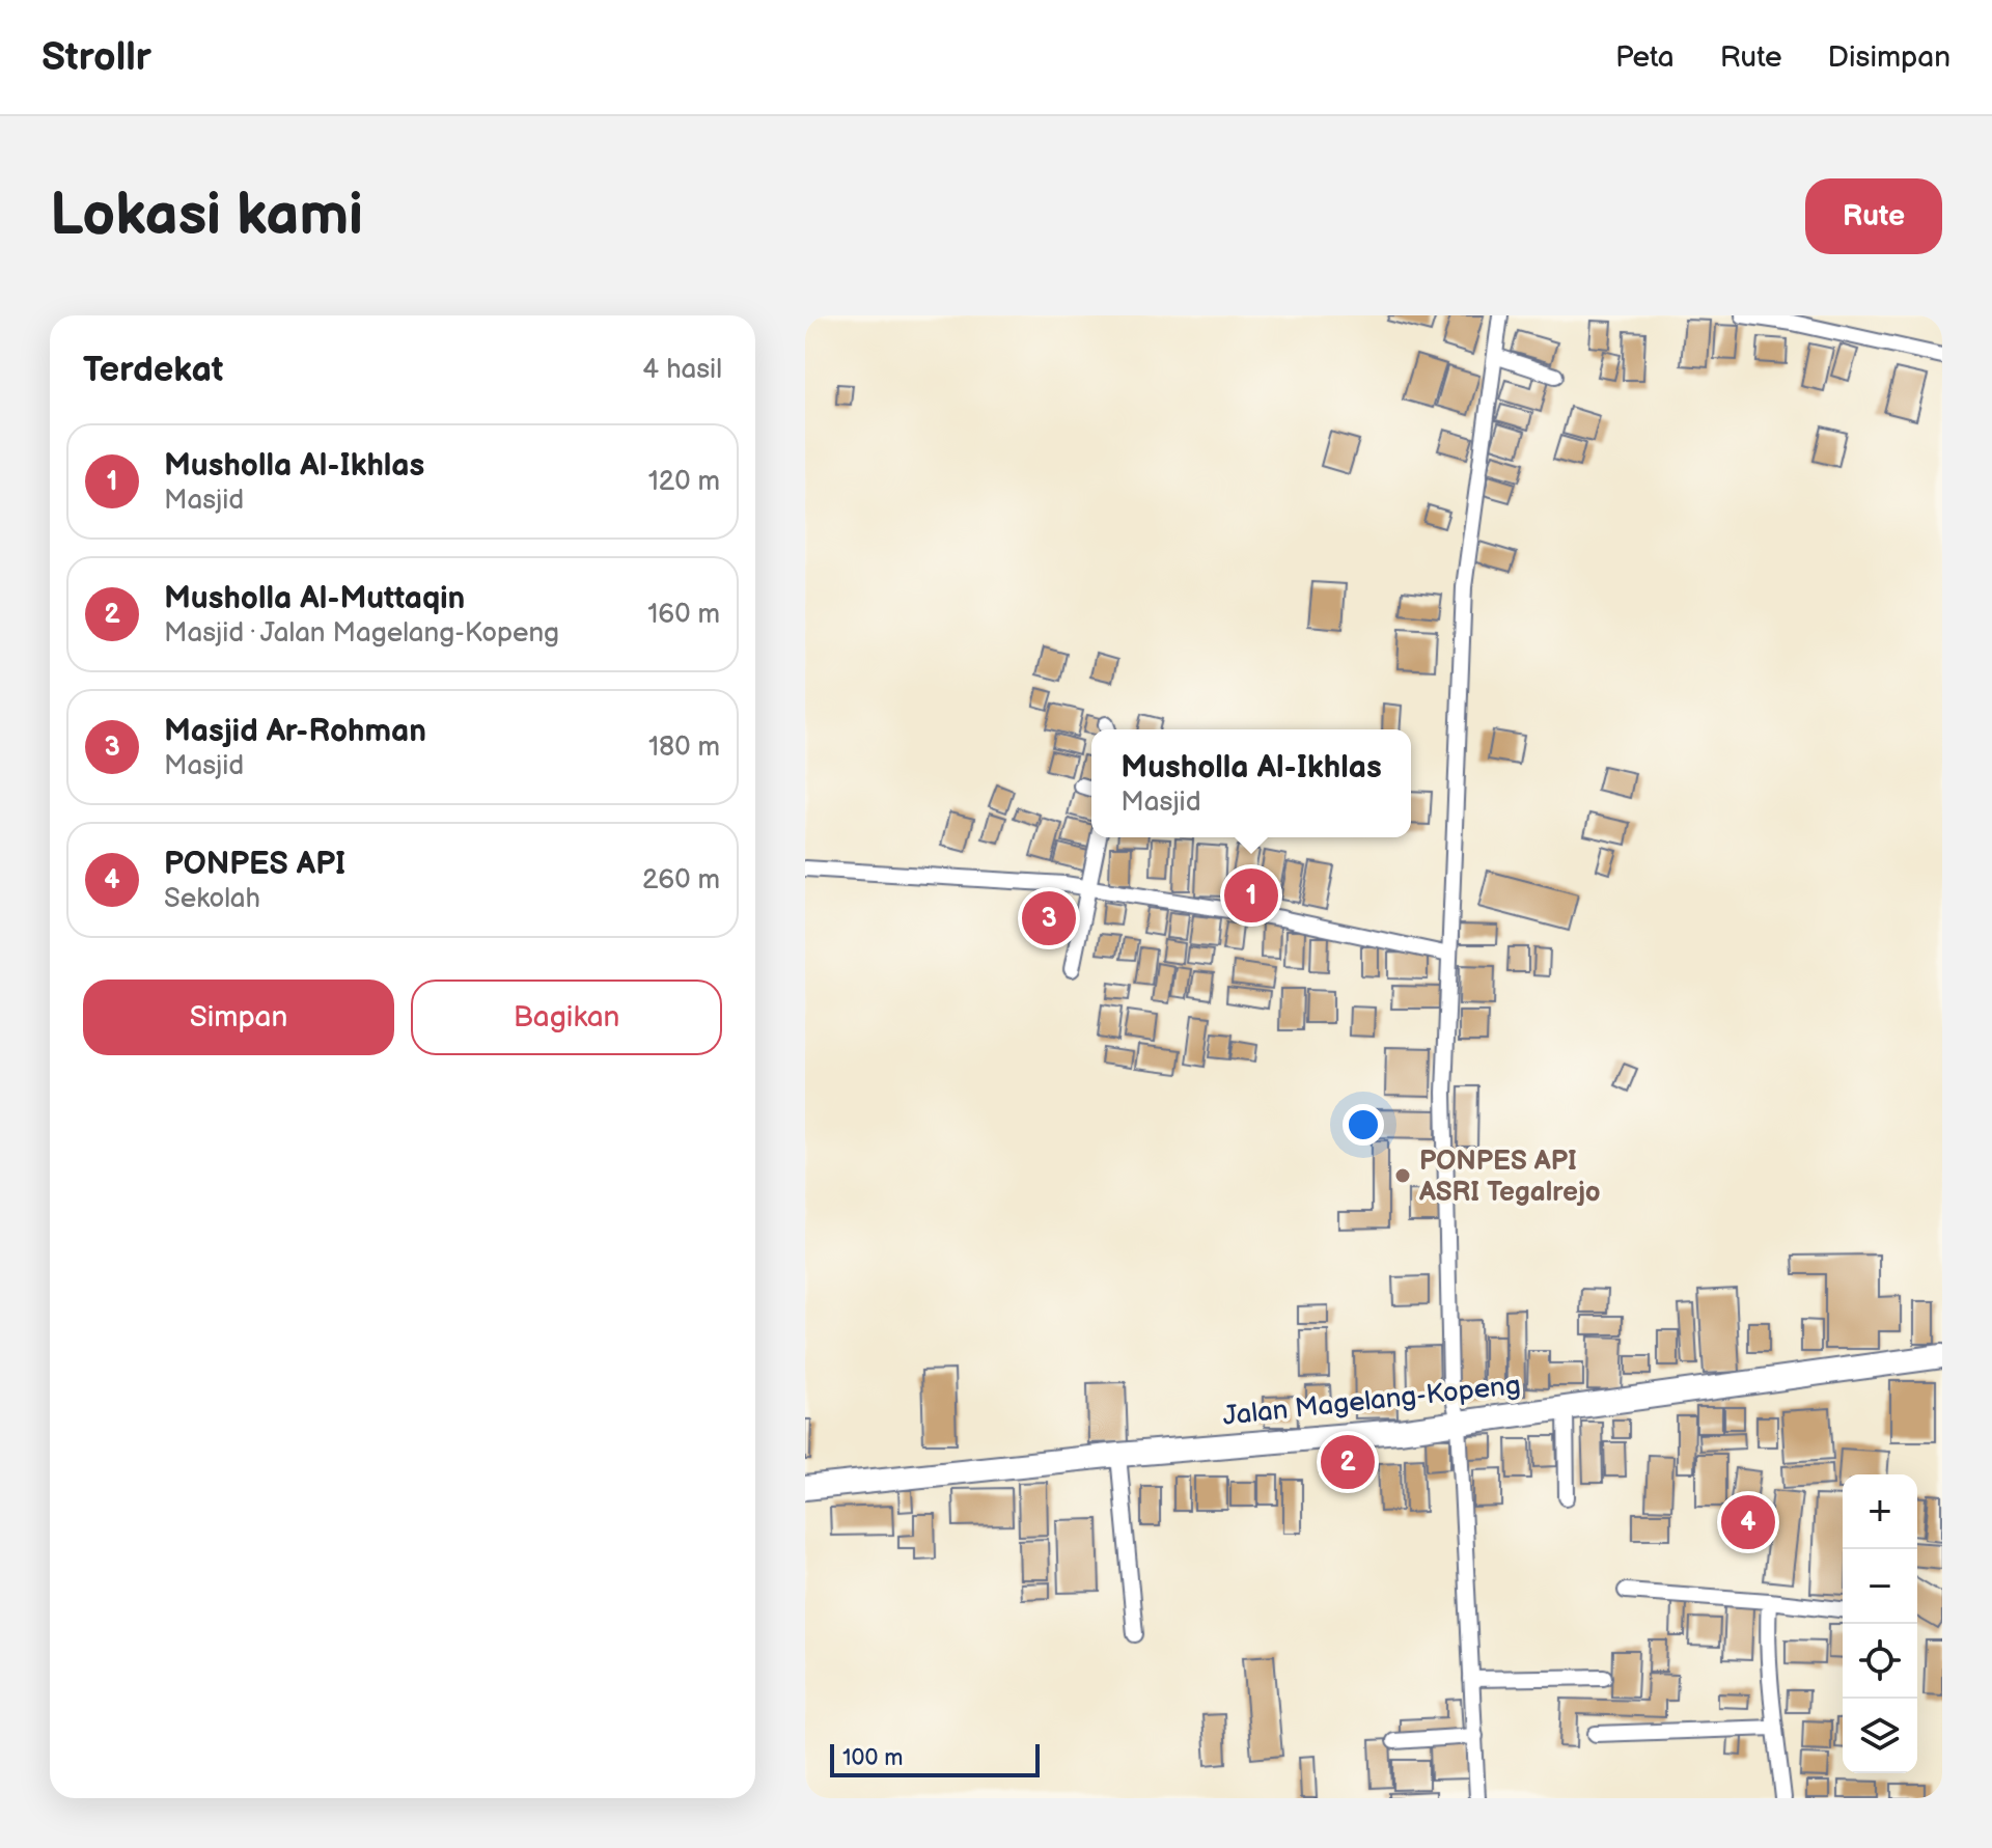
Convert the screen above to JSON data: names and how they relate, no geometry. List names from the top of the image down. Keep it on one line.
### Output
{"streets":{"main road":["Jalan Magelang-Kopeng"]},"places":["PONPES API ASRI Tegalrejo"],"scale_bar":"100 m","page":{"header":"Strollr","nav":["Peta","Rute","Disimpan"],"buttons":["Rute",["Simpan","Bagikan"]],"title":"Lokasi kami","heading":["Terdekat","4 hasil"],"list":[{"mark":"1","name":"Musholla Al-Ikhlas","note":"Masjid","value":"120 m"},{"mark":"2","name":"Musholla Al-Muttaqin","note":"Masjid · Jalan Magelang-Kopeng","value":"160 m"},{"mark":"3","name":"Masjid Ar-Rohman","note":"Masjid","value":"180 m"},{"mark":"4","name":"PONPES API","note":"Sekolah","value":"260 m"}],"popup":["Musholla Al-Ikhlas","Masjid"],"pins":["1","3","2","4"],"map_buttons":["+","−"],"scale":"100 m"}}
